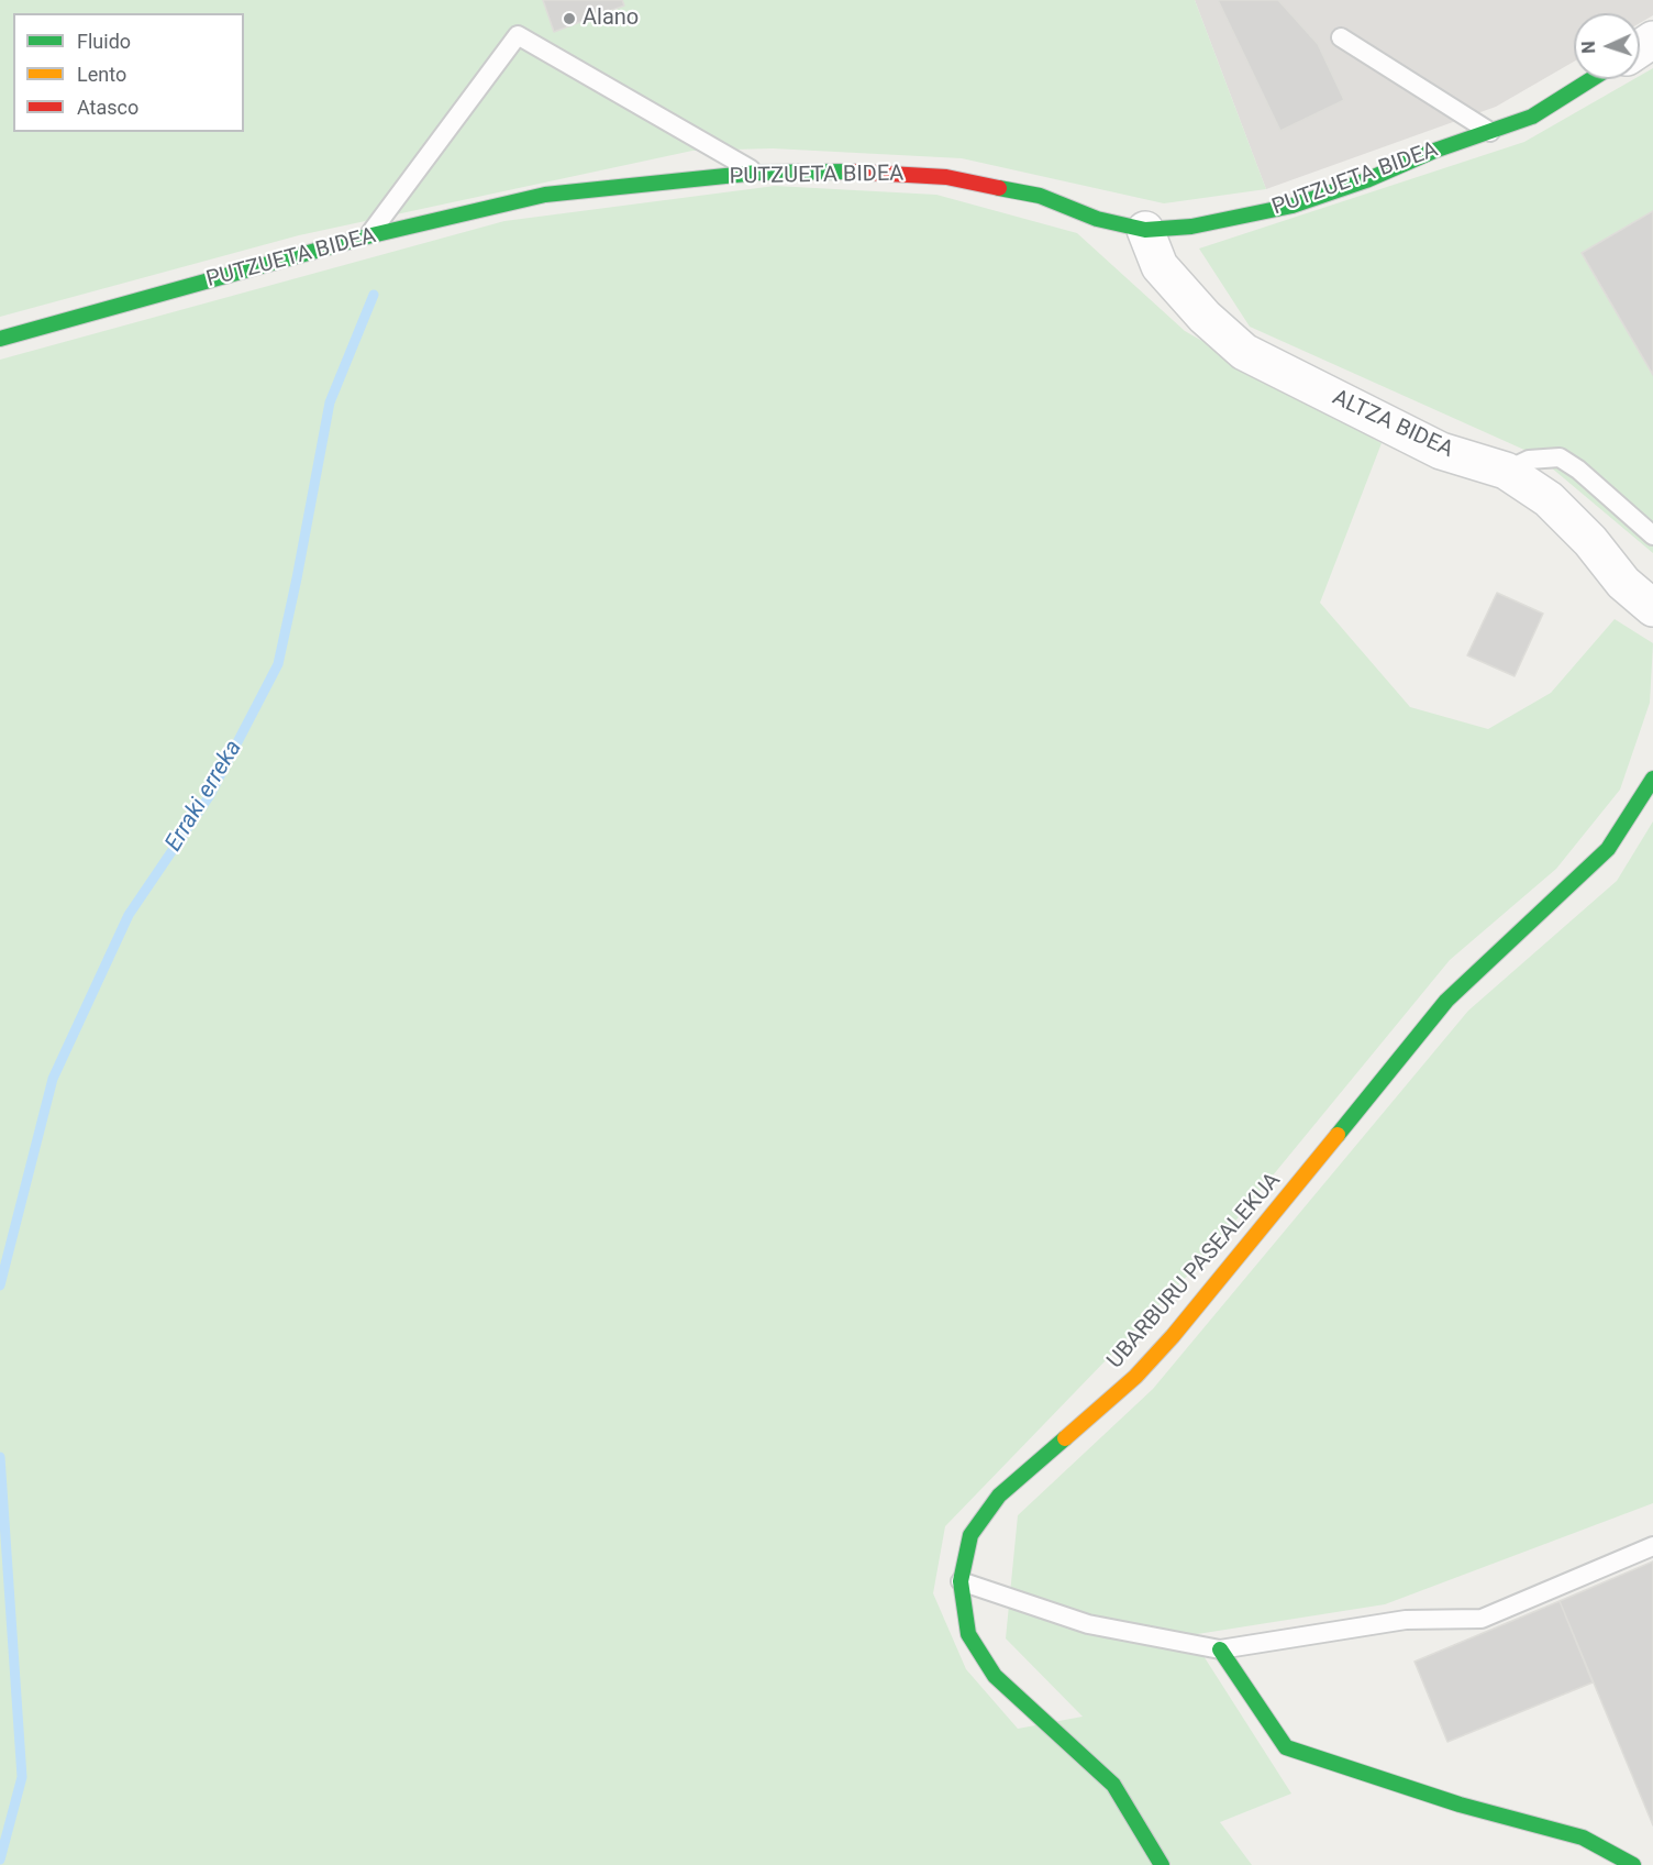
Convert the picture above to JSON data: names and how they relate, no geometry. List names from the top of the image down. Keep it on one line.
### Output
{"streets":{"street":["PUTZUETA BIDEA","ALTZA BIDEA","UBARBURU PASEALEKUA"]},"crossings":[["PUTZUETA BIDEA","ALTZA BIDEA"]],"water":["Erraki erreka"],"places":["Alano"],"legend":["Fluido","Lento","Atasco"],"north":"left"}
